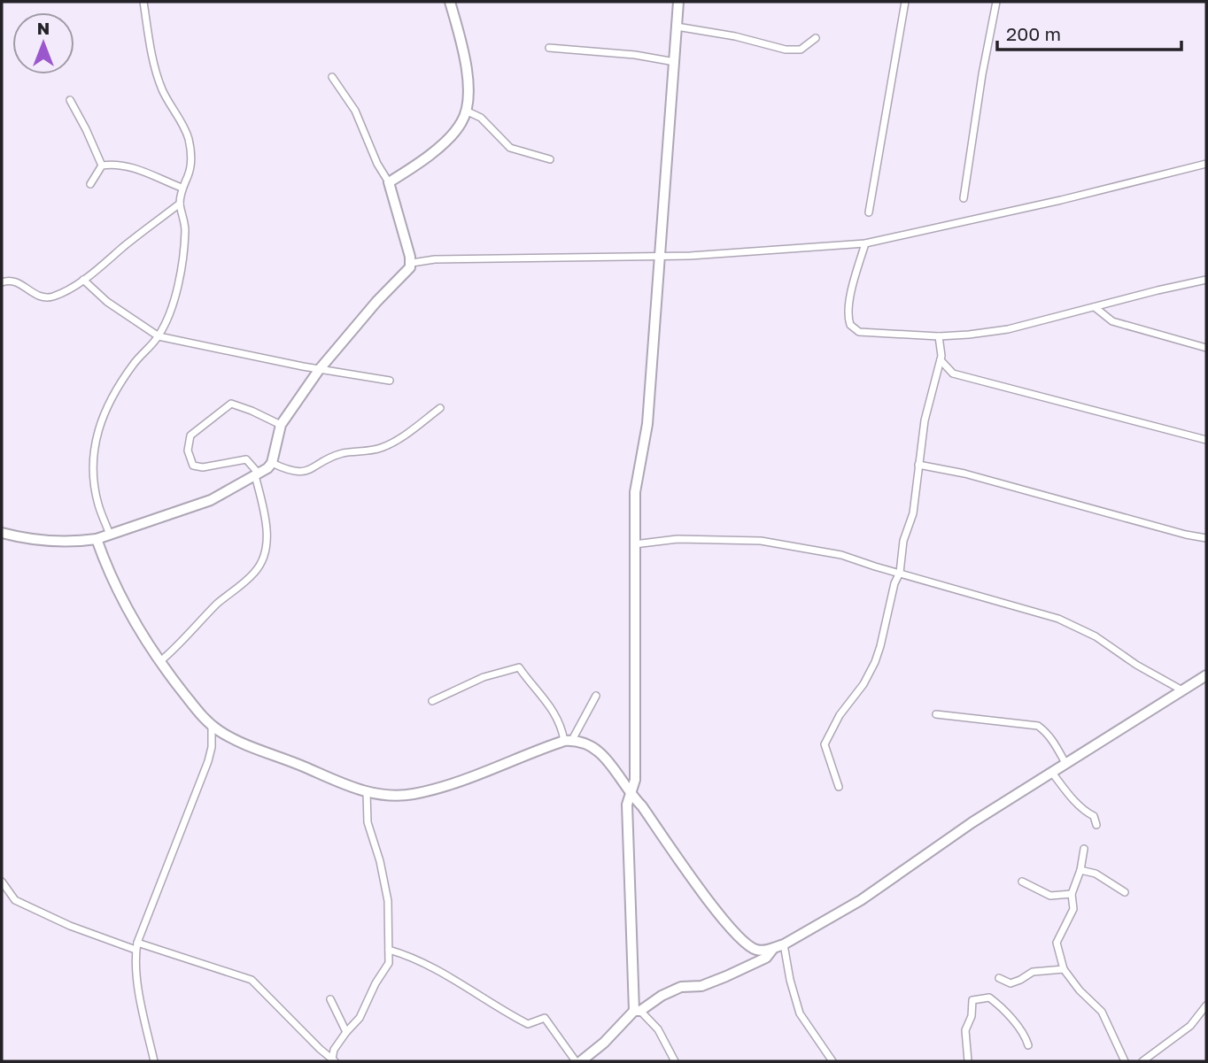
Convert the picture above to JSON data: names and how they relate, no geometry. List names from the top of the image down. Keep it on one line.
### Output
{"scale_bar":"200 m","north":"top"}
